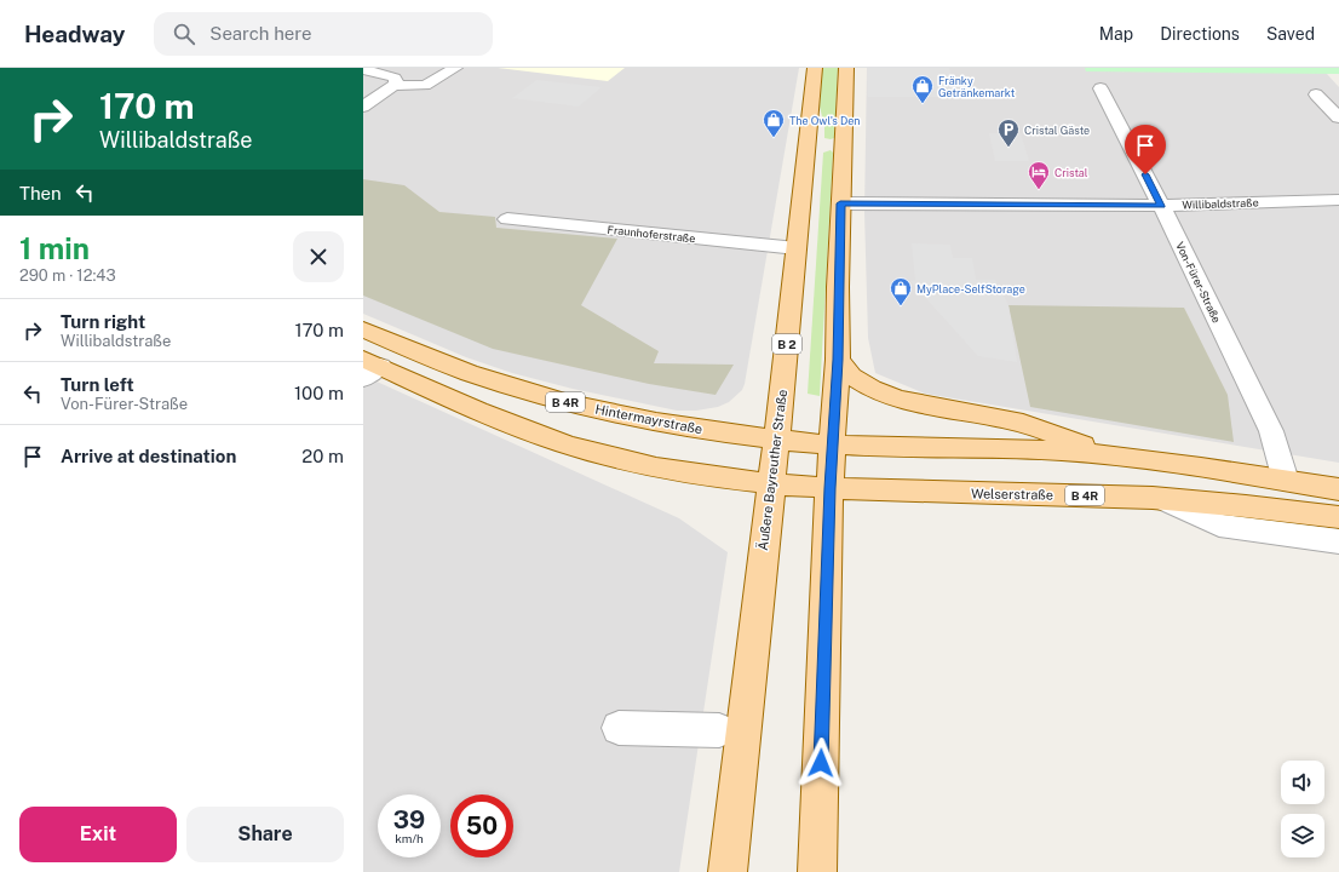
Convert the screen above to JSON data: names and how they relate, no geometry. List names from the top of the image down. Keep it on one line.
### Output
{"streets":{"main road":["B 2","B 4R","Hintermayrstraße","Äußere Bayreuther Straße","Welserstraße"],"street":["Willibaldstraße","Fraunhoferstraße","Von-Fürer-Straße"]},"crossings":[["Willibaldstraße","Von-Fürer-Straße"],["Fraunhoferstraße","Äußere Bayreuther Straße"],["Von-Fürer-Straße","B 4R"],["B 4R","Hintermayrstraße"],["B 4R","Äußere Bayreuther Straße"],["B 4R","Welserstraße"],["Hintermayrstraße","Äußere Bayreuther Straße"],["Äußere Bayreuther Straße","Welserstraße"]],"places":{"shop":["Fränky Getränkemarkt","The Owl's Den","MyPlace-SelfStorage"],"parking":["Cristal Gäste"],"hotel":["Cristal"]},"page":{"header":"Headway","search":"Search here","nav":["Map","Directions","Saved"],"turn":["170 m","Willibaldstraße"],"then":"Then","heading":["1 min","290 m · 12:43"],"list":[{"name":"Turn right","note":"Willibaldstraße","value":"170 m"},{"name":"Turn left","note":"Von-Fürer-Straße","value":"100 m"},{"name":"Arrive at destination","value":"20 m"}],"speed":"39 km/h","limit":"50","buttons":["Exit","Share"]}}
